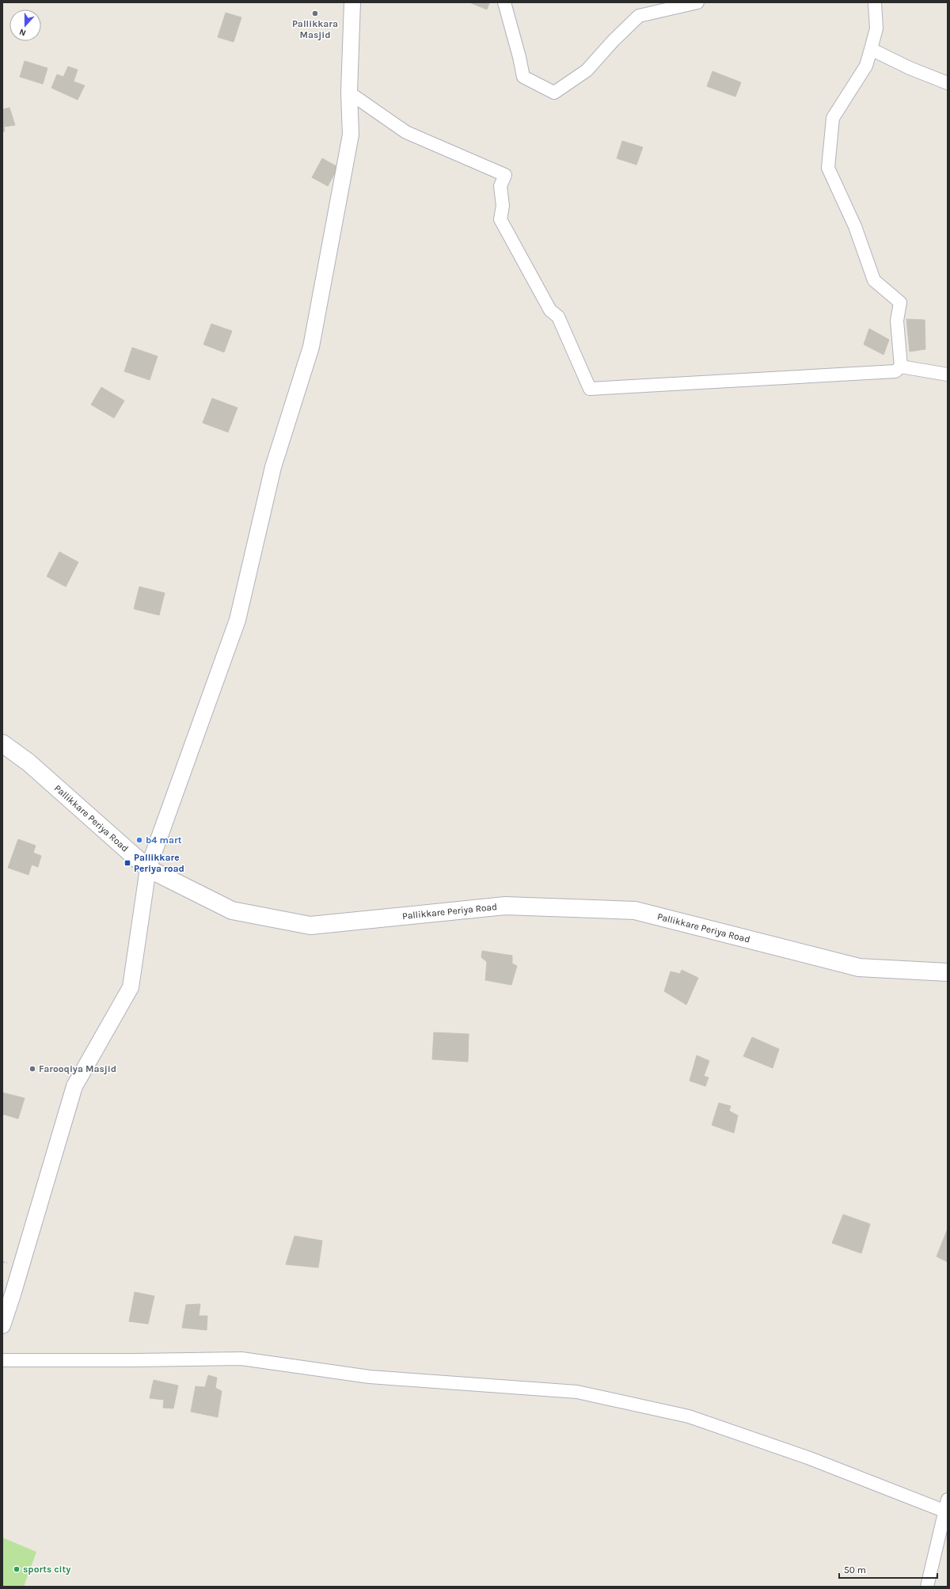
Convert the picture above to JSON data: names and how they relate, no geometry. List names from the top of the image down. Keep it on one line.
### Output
{"streets":{"main road":["Pallikkare Periya Road"]},"places":{"other":["Pallikkara Masjid","b4 mart","Farooqiya Masjid","sports city"],"transit":["Pallikkare Periya road"]},"scale_bar":"50 m","north":"bottom"}
